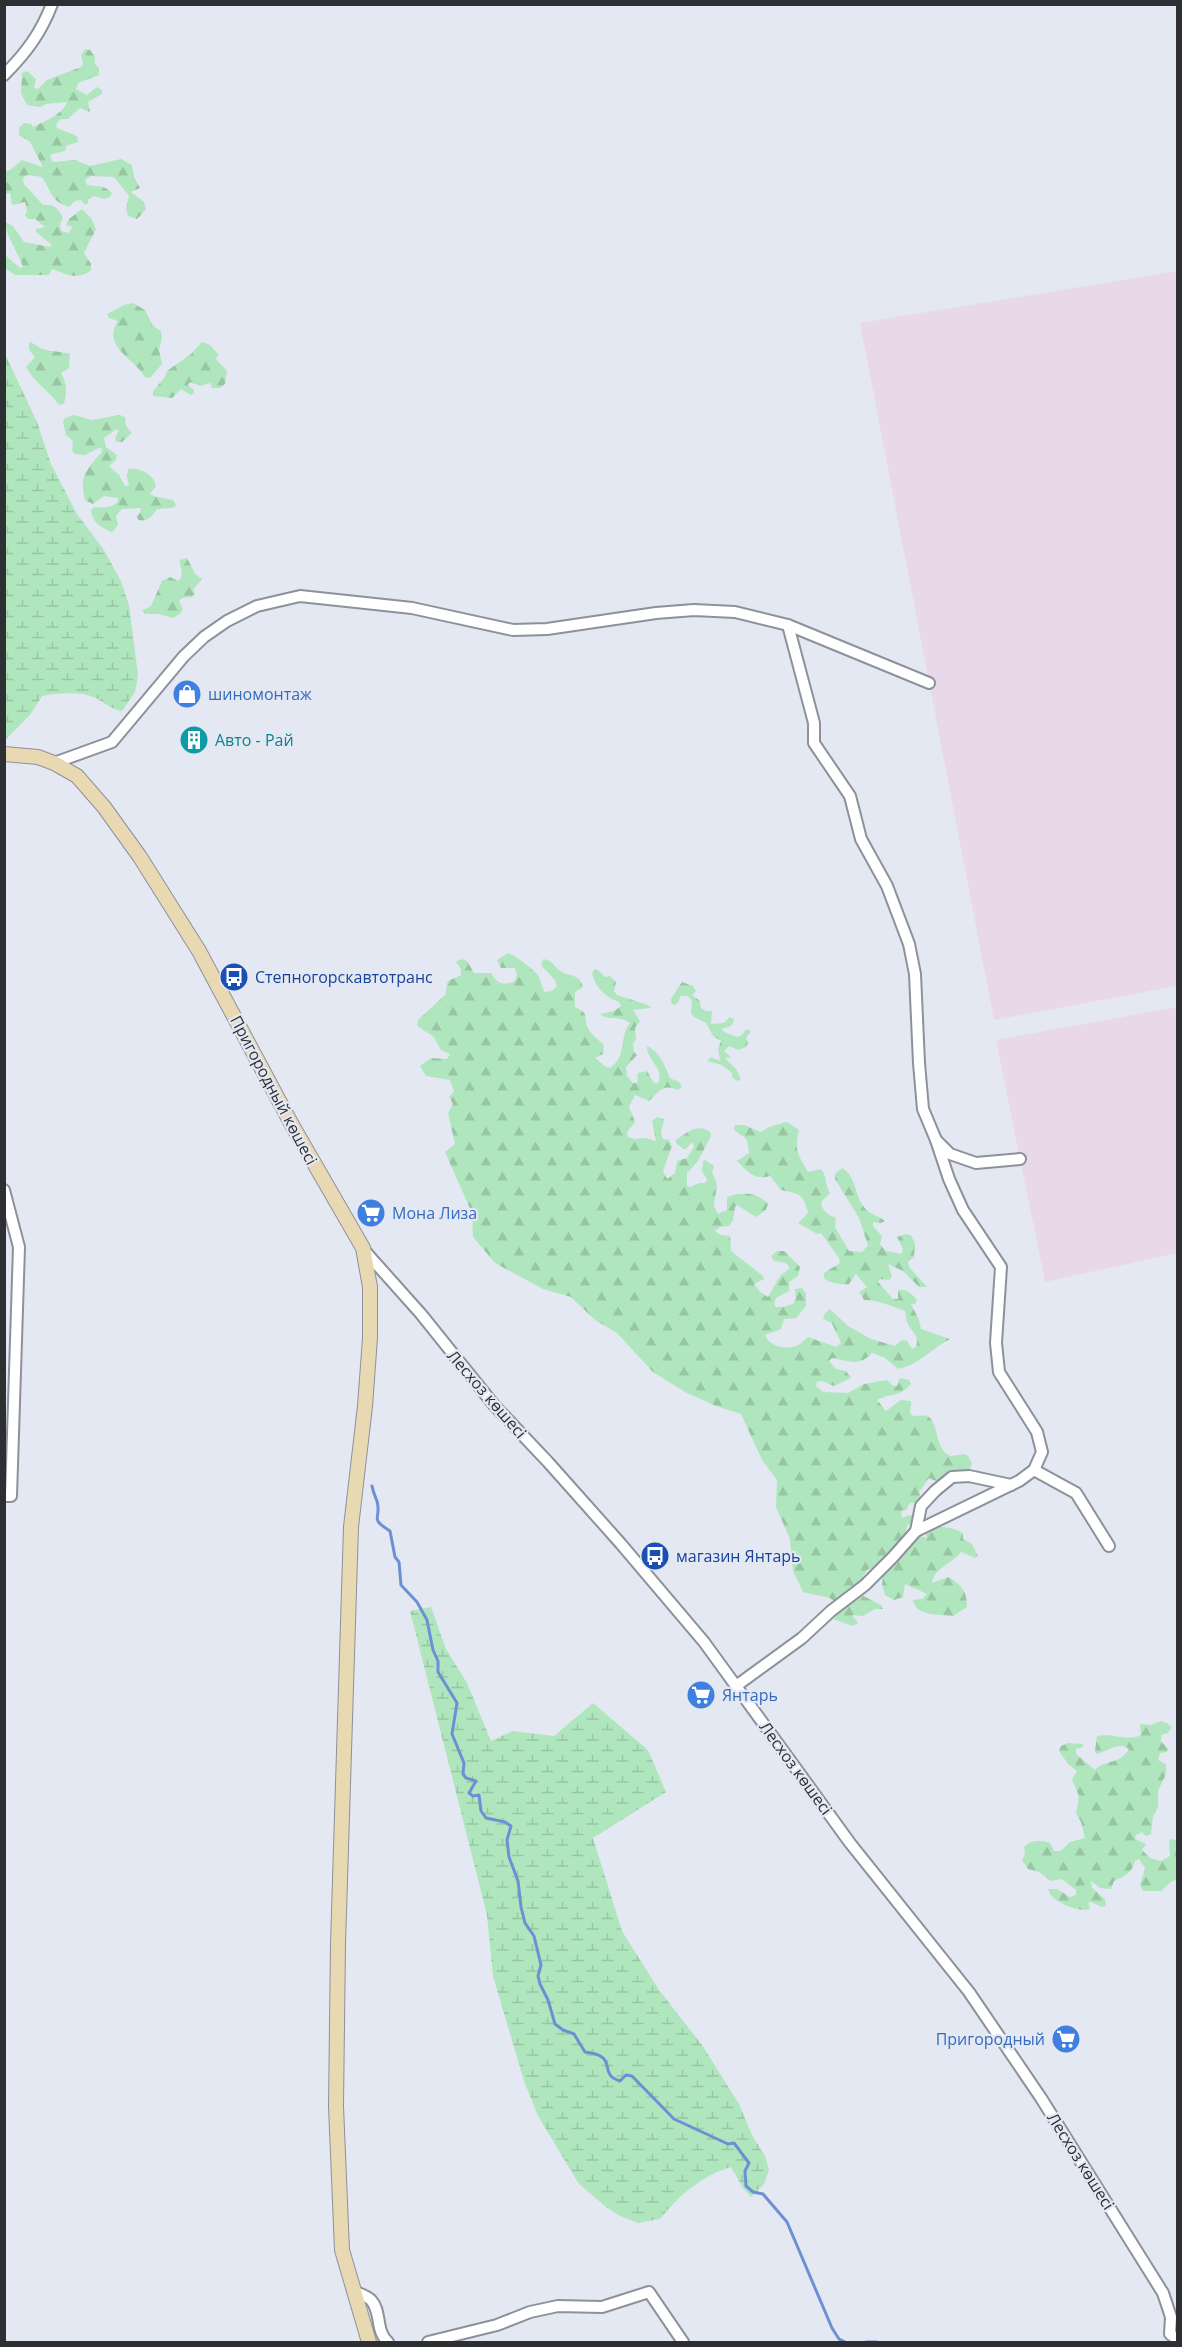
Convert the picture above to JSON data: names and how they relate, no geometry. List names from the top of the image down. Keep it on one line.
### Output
{"streets":{"street":["Пригородный көшесі","Лесхоз көшесі"]},"crossings":[["Пригородный көшесі","Лесхоз көшесі"]],"places":{"shop":["шиномонтаж"],"building":["Авто - Рай"],"bus stop":["Степногорскавтотранс","магазин Янтарь"],"supermarket":["Мона Лиза","Янтарь","Пригородный"]}}
